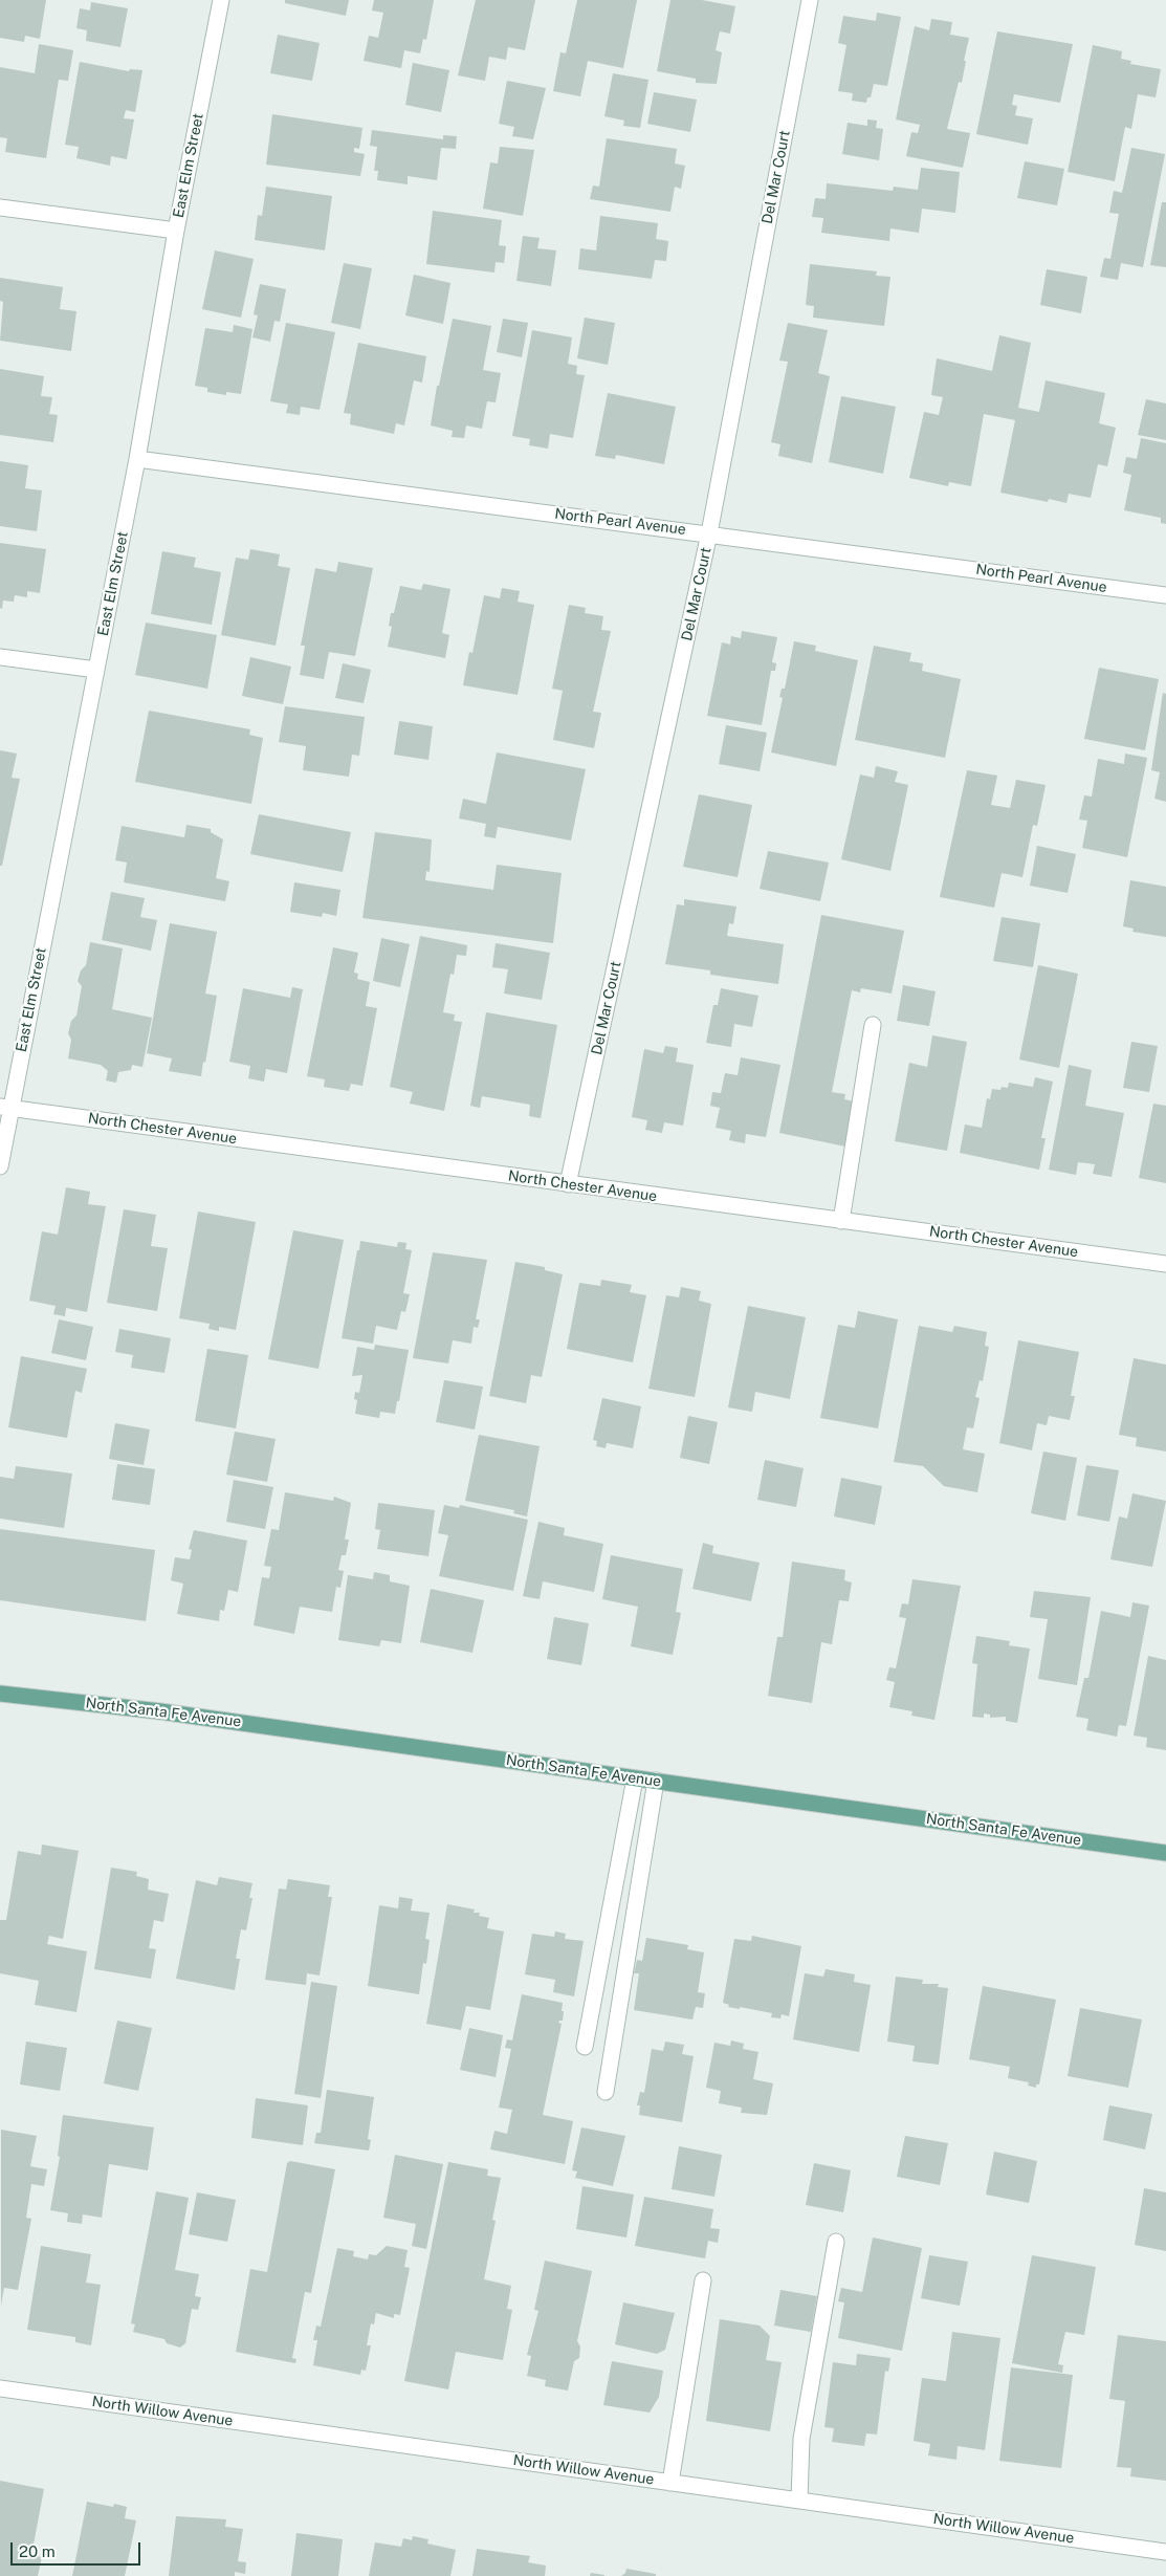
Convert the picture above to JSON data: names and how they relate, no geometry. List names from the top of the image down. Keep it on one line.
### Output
{"streets":{"main road":["North Santa Fe Avenue"],"street":["East Elm Street","Del Mar Court","North Pearl Avenue","North Chester Avenue","North Willow Avenue"]},"crossings":[["East Elm Street","North Pearl Avenue"],["East Elm Street","North Chester Avenue"],["Del Mar Court","North Pearl Avenue"],["Del Mar Court","North Chester Avenue"]],"scale_bar":"20 m"}
